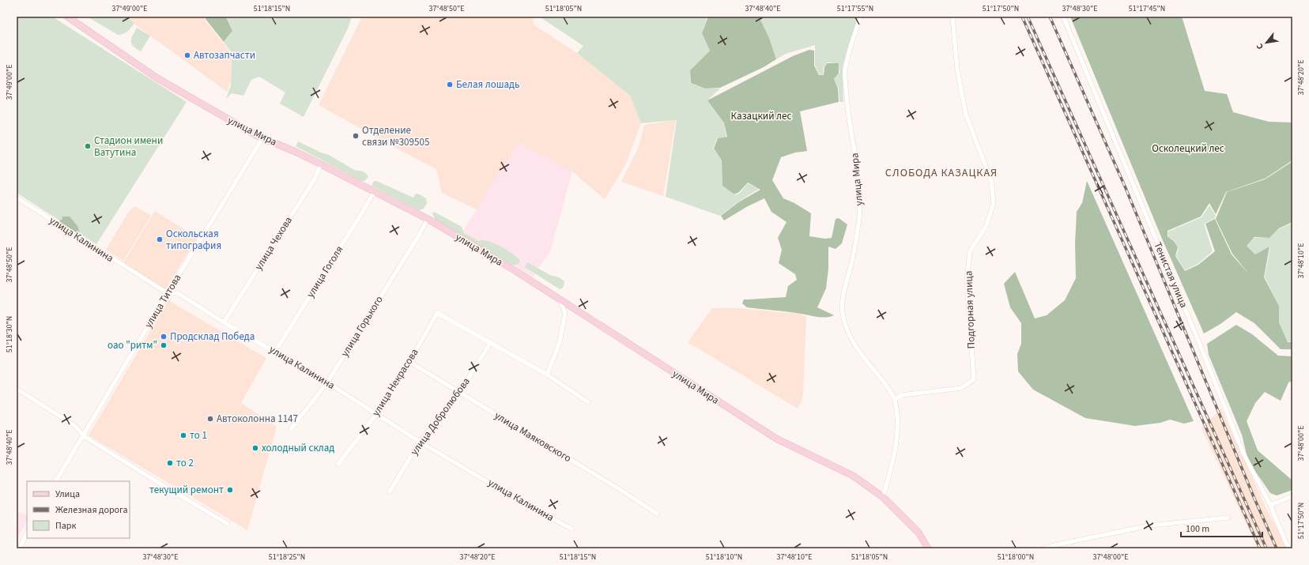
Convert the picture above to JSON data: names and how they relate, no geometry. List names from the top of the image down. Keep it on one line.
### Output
{"streets":{"main road":["улица Мира"],"street":["улица Калинина","улица Чехова","улица Гоголя","Тенистая улица","улица Титова","Подгорная улица","улица Горького","улица Некрасова","улица Добролюбова","улица Маяковского"]},"crossings":[["улица Мира","улица Чехова"],["улица Мира","улица Гоголя"],["улица Мира","улица Титова"],["улица Мира","Подгорная улица"],["улица Мира","улица Горького"],["улица Калинина","улица Чехова"],["улица Калинина","улица Гоголя"],["улица Калинина","улица Титова"],["улица Калинина","улица Горького"],["улица Калинина","улица Некрасова"],["улица Калинина","улица Добролюбова"],["улица Некрасова","улица Добролюбова"],["улица Некрасова","улица Маяковского"],["улица Добролюбова","улица Маяковского"]],"districts":["СЛОБОДА КАЗАЦКАЯ"],"parks":["Казацкий лес","Осколецкий лес"],"places":["Автозапчасти","Белая лошадь","Отделение связи №309505","Стадион имени Ватутина","Оскольская типография","Продсклад Победа","оао \"ритм\"","Автоколонна 1147","то 1","холодный склад","то 2","текущий ремонт"],"legend":["Улица","Железная дорога","Парк"],"scale_bar":"100 m","north":"bottom left","coordinates":["37°49'00\"E","51°18'15\"N","37°48'50\"E","51°18'05\"N","37°48'40\"E","51°17'55\"N","51°17'50\"N","37°48'30\"E","51°17'45\"N","37°48'20\"E","37°48'10\"E","51°18'30\"N","37°48'00\"E","51°18'25\"N","51°18'10\"N","51°18'00\"N"]}
